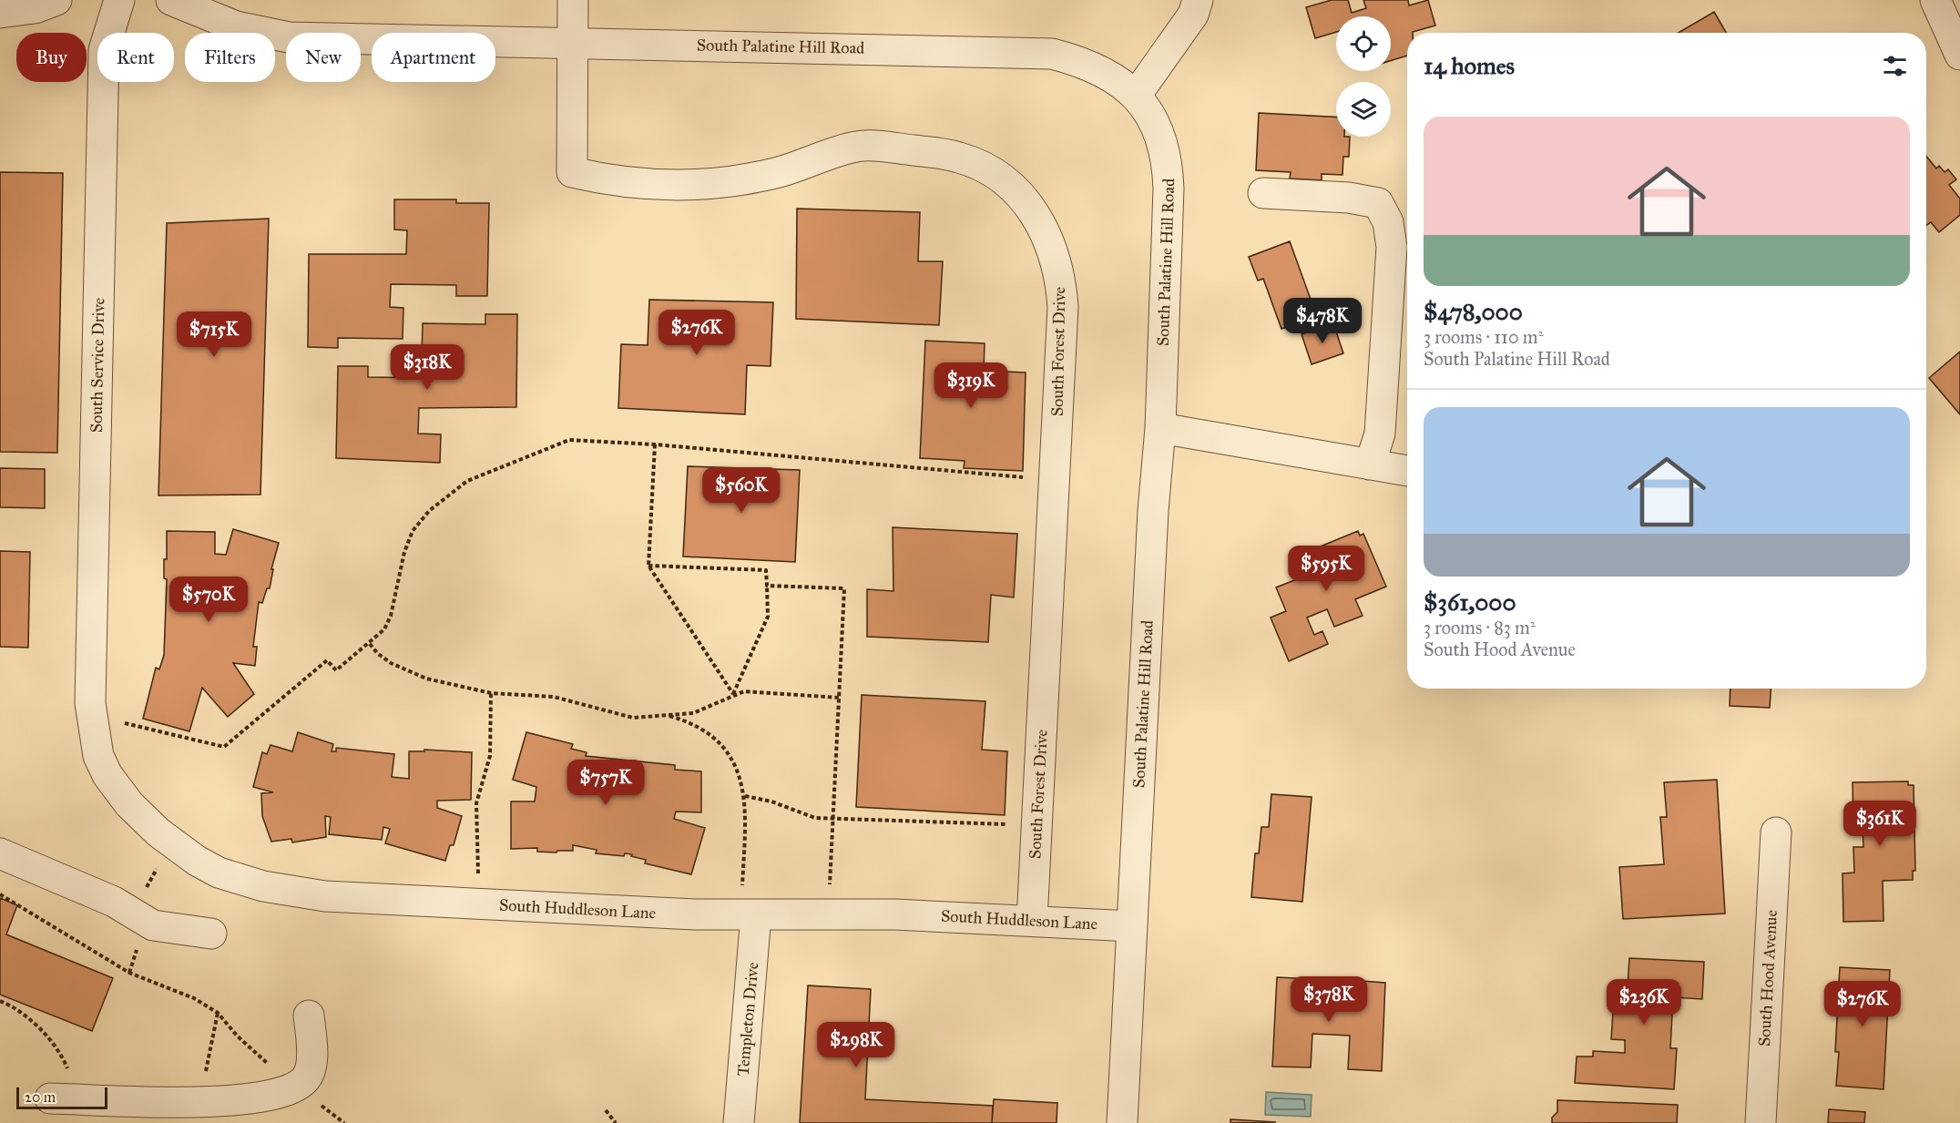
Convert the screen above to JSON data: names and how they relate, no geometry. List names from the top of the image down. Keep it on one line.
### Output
{"streets":{"street":["South Palatine Hill Road","South Forest Drive","South Service Drive","South Huddleson Lane","South Hood Avenue","Templeton Drive"]},"crossings":[["South Palatine Hill Road","South Forest Drive"],["South Palatine Hill Road","South Huddleson Lane"],["South Forest Drive","South Huddleson Lane"],["South Service Drive","South Huddleson Lane"],["South Huddleson Lane","Templeton Drive"]],"scale_bar":"20 m","page":{"chip":["Buy","Rent","Filters","New","Apartment"],"heading":"14 homes","list":[{"name":"$478,000","note":"3 rooms · 110 m² · South Palatine Hill Road"},{"name":"$361,000","note":"3 rooms · 83 m² · South Hood Avenue"}],"price":["$478K","$276K","$715K","$318K","$319K","$560K","$595K","$570K","$757K","$361K","$378K","$236K","$276K","$298K"],"scale":"20 m"}}
